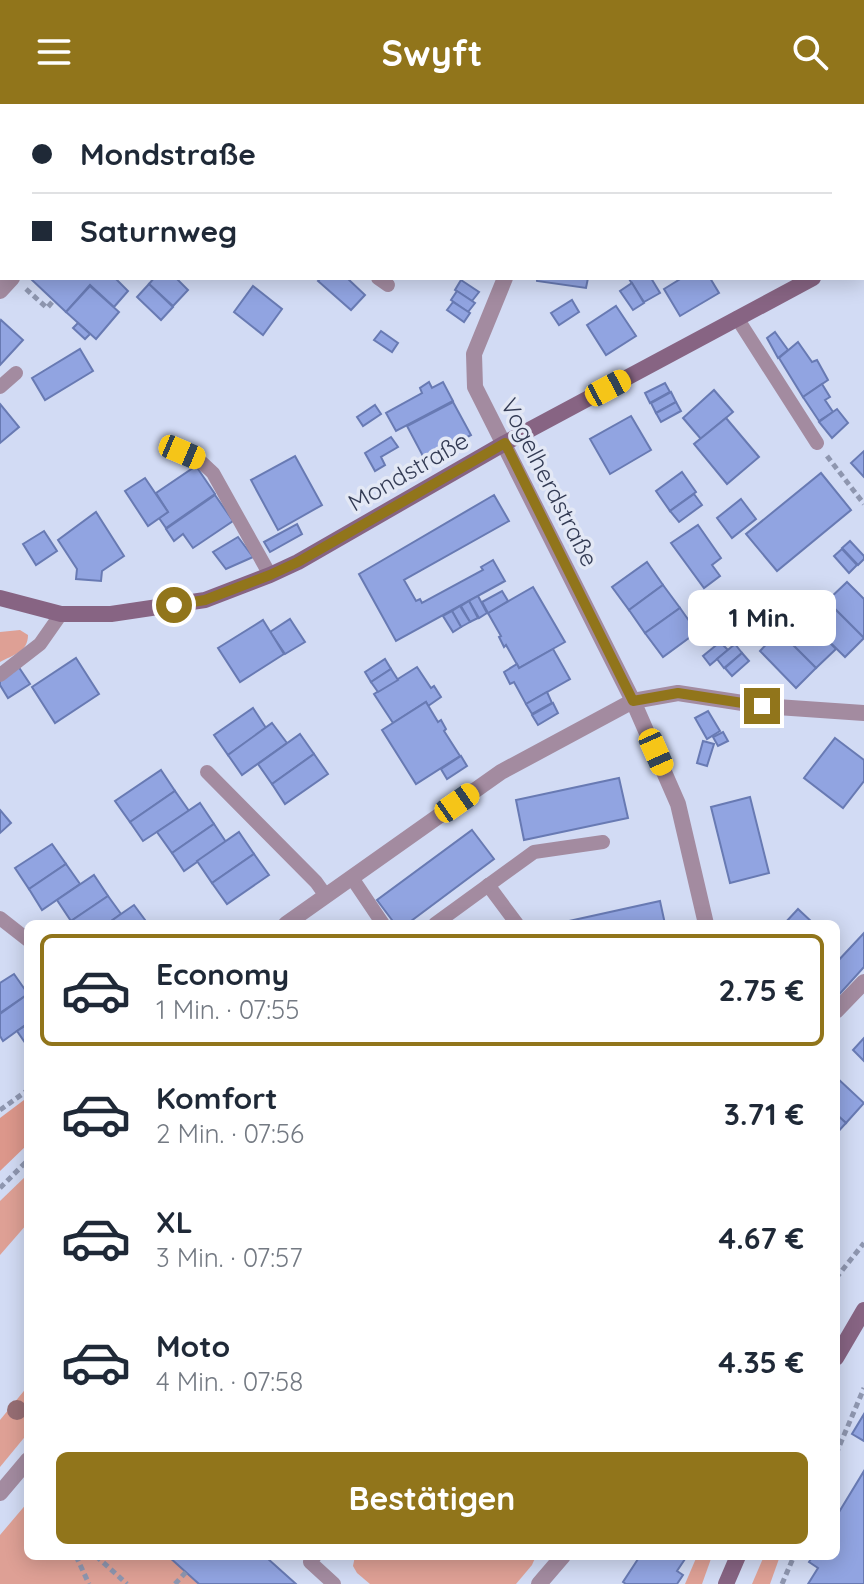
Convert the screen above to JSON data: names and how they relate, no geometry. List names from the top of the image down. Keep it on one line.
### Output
{"streets":{"street":["Mondstraße","Vogelherdstraße"]},"crossings":[["Mondstraße","Vogelherdstraße"]],"page":{"header":"Swyft","banner":["Mondstraße","Saturnweg"],"bubble":"1 Min.","list":[{"name":"Economy","note":"1 Min. · 07:55","value":"2.75 €"},{"name":"Komfort","note":"2 Min. · 07:56","value":"3.71 €"},{"name":"XL","note":"3 Min. · 07:57","value":"4.67 €"},{"name":"Moto","note":"4 Min. · 07:58","value":"4.35 €"}],"buttons":"Bestätigen"}}
